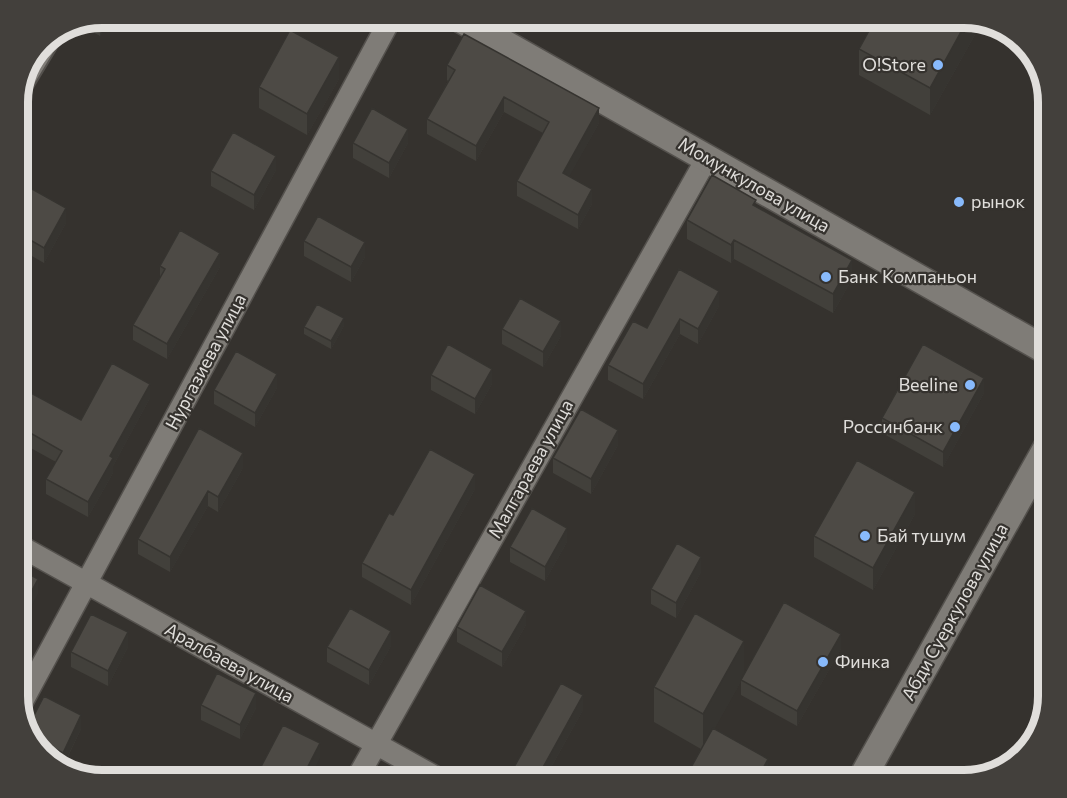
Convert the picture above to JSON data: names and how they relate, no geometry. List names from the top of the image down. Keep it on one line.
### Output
{"streets":{"street":["Момункулова улица","Нургазиева улица","Малгараева улица","Абди Суеркулова улица","Аралбаева улица"]},"crossings":[["Момункулова улица","Малгараева улица"],["Нургазиева улица","Аралбаева улица"],["Малгараева улица","Аралбаева улица"]],"places":["O!Store","рынок","Банк Компаньон","Beeline","Россинбанк","Бай тушум","Финка"]}
